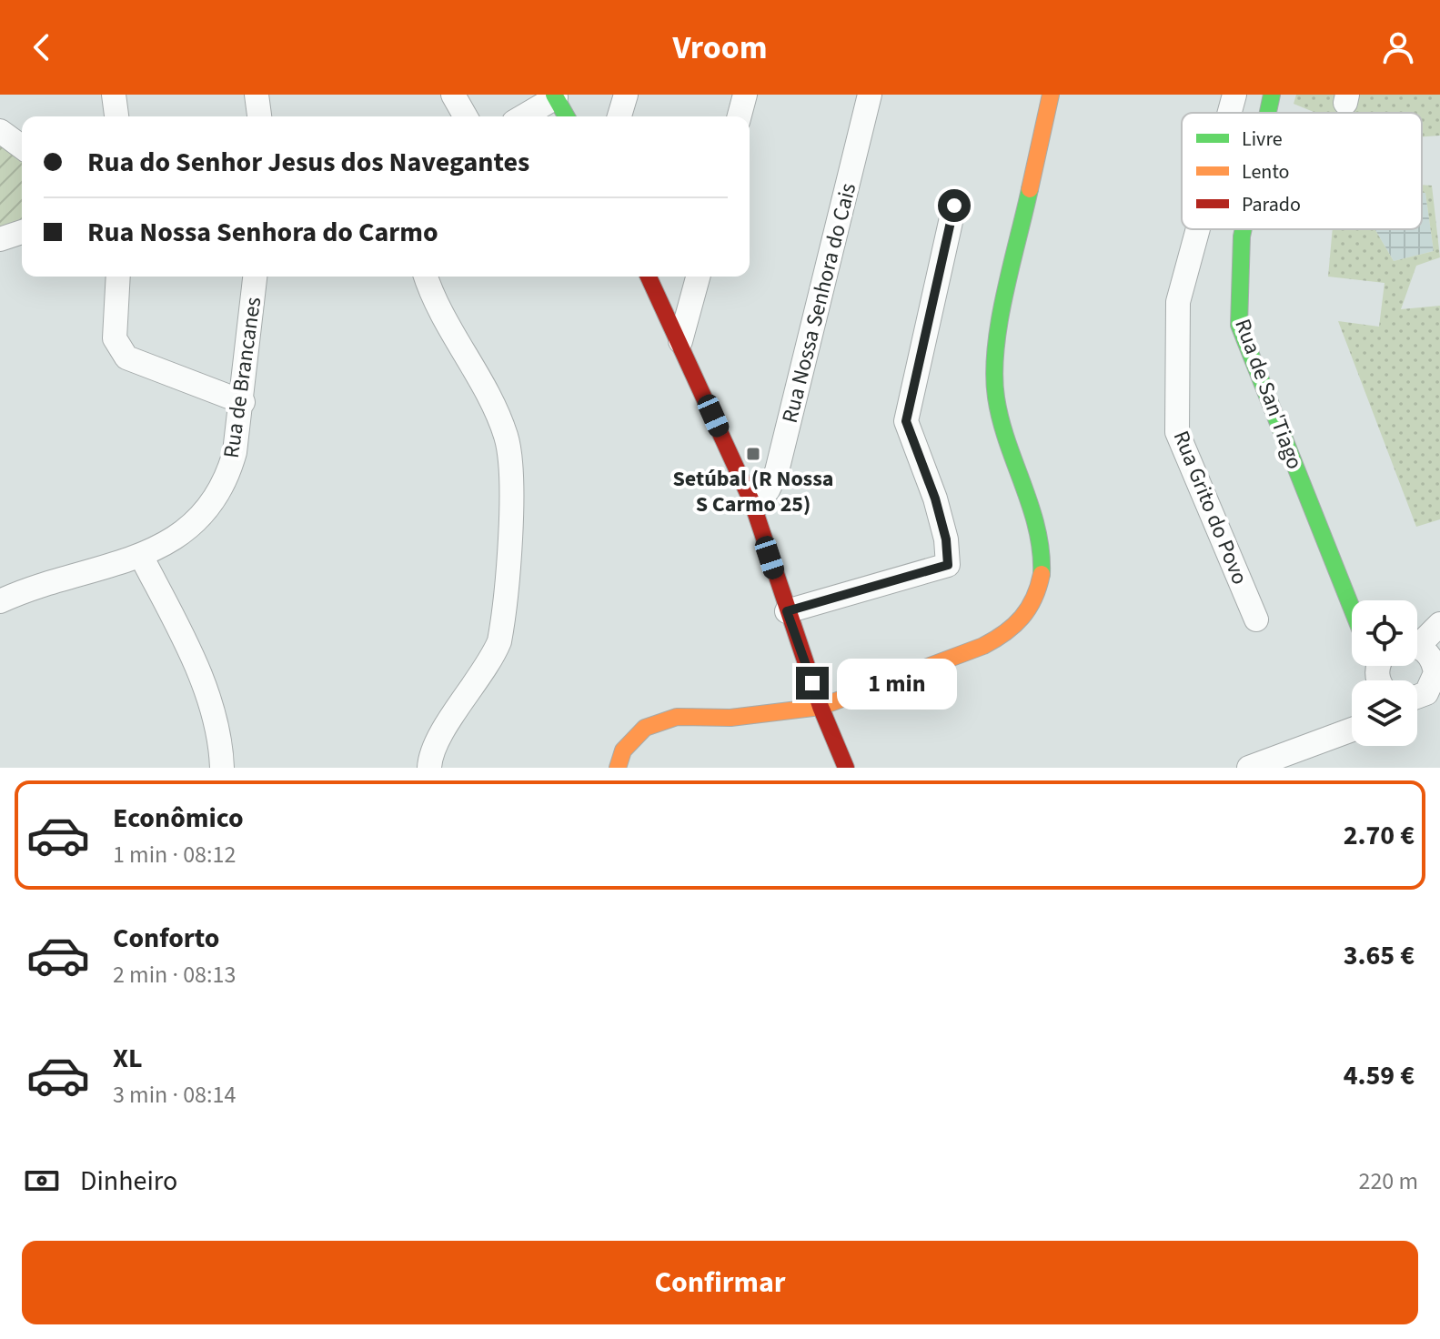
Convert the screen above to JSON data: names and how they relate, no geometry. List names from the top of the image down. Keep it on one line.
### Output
{"streets":{"street":["Rua Nossa Senhora do Cais","Rua de Brancanes","Rua de San'Tiago","Rua Grito do Povo"]},"places":{"transit":["Setúbal (R Nossa S Carmo 25)"]},"legend":["Livre","Lento","Parado"],"page":{"header":"Vroom","banner":["Rua do Senhor Jesus dos Navegantes","Rua Nossa Senhora do Carmo"],"bubble":"1 min","list":[{"name":"Econômico","note":"1 min · 08:12","value":"2.70 €"},{"name":"Conforto","note":"2 min · 08:13","value":"3.65 €"},{"name":"XL","note":"3 min · 08:14","value":"4.59 €"}],"pay":["Dinheiro","220 m"],"buttons":"Confirmar"}}
